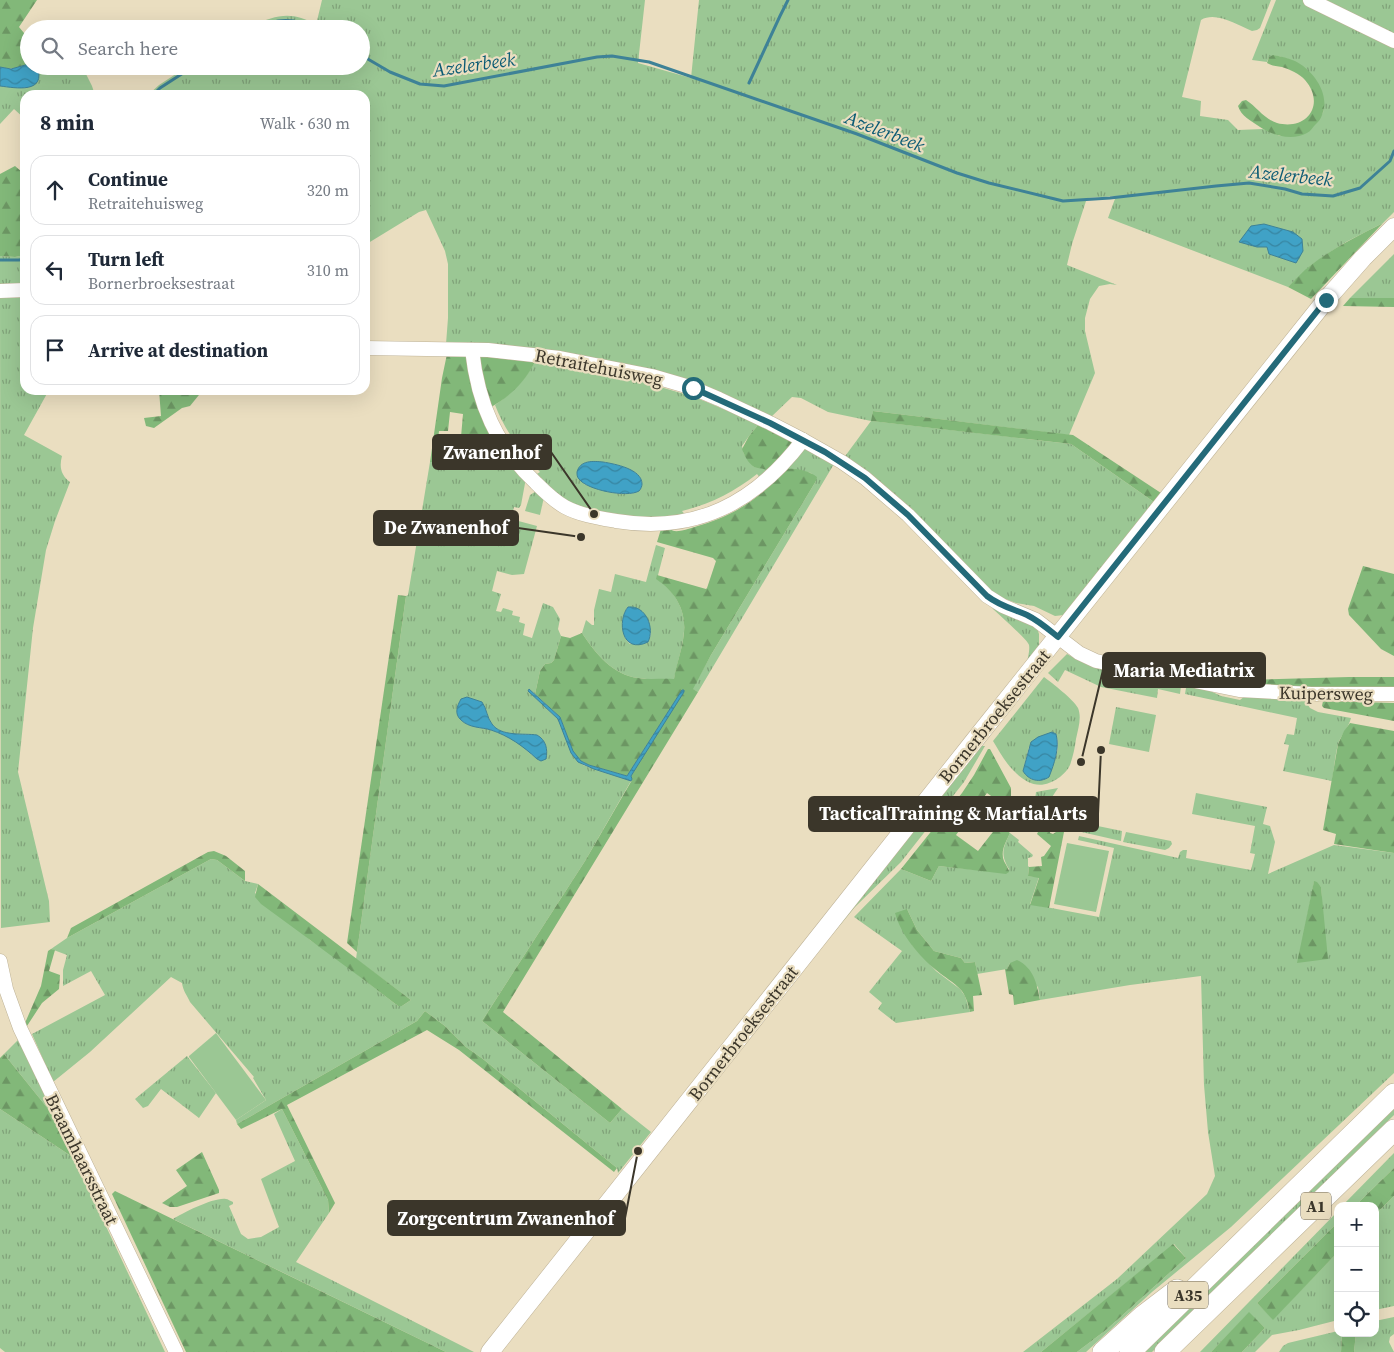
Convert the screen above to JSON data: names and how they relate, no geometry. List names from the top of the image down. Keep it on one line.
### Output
{"streets":{"highway":["A1","A35"],"main road":["Bornerbroeksestraat"],"street":["Retraitehuisweg","Kuipersweg","Braamhaarsstraat"]},"crossings":[["Retraitehuisweg","Kuipersweg"],["Retraitehuisweg","Bornerbroeksestraat"],["Kuipersweg","Bornerbroeksestraat"],["A1","A35"]],"water":["Azelerbeek"],"places":["Zwanenhof","De Zwanenhof","TacticalTraining & MartialArts","Maria Mediatrix","Zorgcentrum Zwanenhof"],"page":{"search":"Search here","heading":["8 min","Walk · 630 m"],"list":[["Continue","Retraitehuisweg","320 m"],["Turn left","Bornerbroeksestraat","310 m"],"Arrive at destination"],"map_buttons":["+","−"]}}
